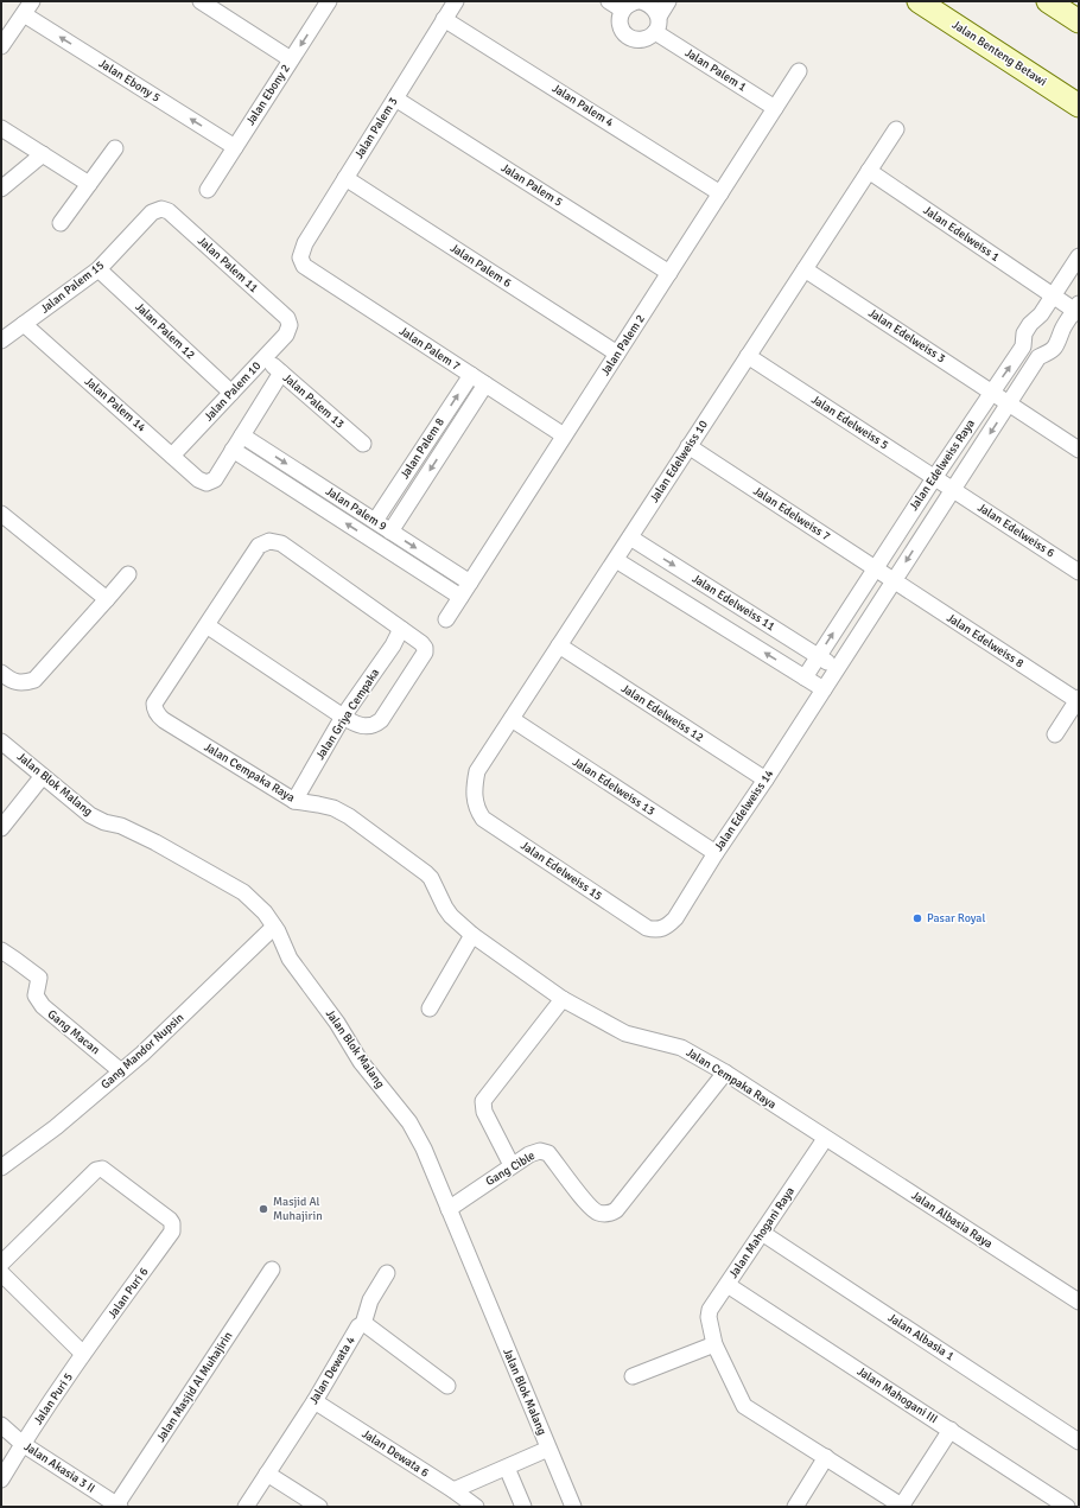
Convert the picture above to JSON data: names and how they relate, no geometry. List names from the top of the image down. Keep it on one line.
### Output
{"streets":{"main road":["Jalan Benteng Betawi"],"street":["Jalan Palem 1","Jalan Ebony 5","Jalan Ebony 2","Jalan Palem 4","Jalan Palem 3","Jalan Palem 5","Jalan Edelweiss 1","Jalan Palem 11","Jalan Palem 6","Jalan Palem 15","Jalan Palem 12","Jalan Edelweiss 3","Jalan Palem 2","Jalan Palem 7","Jalan Palem 10","Jalan Palem 13","Jalan Palem 14","Jalan Edelweiss 5","Jalan Palem 8","Jalan Edelweiss 10","Jalan Edelweiss Raya","Jalan Palem 9","Jalan Edelweiss 7","Jalan Edelweiss 6","Jalan Edelweiss 11","Jalan Edelweiss 8","Jalan Edelweiss 12","Jalan Griya Cempaka","Jalan Cempaka Raya","Jalan Blok Malang","Jalan Edelweiss 13","Jalan Edelweiss 14","Jalan Edelweiss 15","Gang Macan","Gang Mandor Nupsin","Gang Cible","Jalan Albasia Raya","Jalan Mahogani Raya","Jalan Puri 6","Jalan Albasia 1","Jalan Dewata 4","Jalan Masjid Al Muhajirin","Jalan Mahogani III","Jalan Puri 5","Jalan Dewata 6","Jalan Akasia 3 II"]},"crossings":[["Jalan Palem 1","Jalan Palem 2"],["Jalan Ebony 5","Jalan Ebony 2"],["Jalan Palem 4","Jalan Palem 3"],["Jalan Palem 4","Jalan Palem 2"],["Jalan Palem 3","Jalan Palem 5"],["Jalan Palem 3","Jalan Palem 6"],["Jalan Palem 3","Jalan Palem 7"],["Jalan Palem 5","Jalan Palem 2"],["Jalan Edelweiss 1","Jalan Edelweiss 10"],["Jalan Edelweiss 1","Jalan Edelweiss Raya"],["Jalan Palem 11","Jalan Palem 15"],["Jalan Palem 11","Jalan Palem 10"],["Jalan Palem 6","Jalan Palem 2"],["Jalan Palem 15","Jalan Palem 12"],["Jalan Palem 15","Jalan Palem 14"],["Jalan Palem 12","Jalan Palem 10"],["Jalan Edelweiss 3","Jalan Edelweiss 10"],["Jalan Edelweiss 3","Jalan Edelweiss Raya"],["Jalan Palem 2","Jalan Palem 7"],["Jalan Palem 2","Jalan Palem 9"],["Jalan Palem 7","Jalan Palem 8"],["Jalan Palem 10","Jalan Palem 13"],["Jalan Palem 10","Jalan Palem 14"],["Jalan Palem 10","Jalan Palem 9"],["Jalan Edelweiss 5","Jalan Edelweiss 10"],["Jalan Edelweiss 5","Jalan Edelweiss Raya"],["Jalan Edelweiss 5","Jalan Edelweiss 6"],["Jalan Palem 8","Jalan Palem 9"],["Jalan Edelweiss 10","Jalan Edelweiss 7"],["Jalan Edelweiss 10","Jalan Edelweiss 11"],["Jalan Edelweiss 10","Jalan Edelweiss 12"],["Jalan Edelweiss 10","Jalan Edelweiss 13"],["Jalan Edelweiss 10","Jalan Edelweiss 15"],["Jalan Edelweiss Raya","Jalan Edelweiss 7"],["Jalan Edelweiss Raya","Jalan Edelweiss 6"],["Jalan Edelweiss Raya","Jalan Edelweiss 11"],["Jalan Edelweiss Raya","Jalan Edelweiss 8"],["Jalan Edelweiss Raya","Jalan Edelweiss 14"],["Jalan Edelweiss 7","Jalan Edelweiss 8"],["Jalan Edelweiss 12","Jalan Edelweiss 14"],["Jalan Griya Cempaka","Jalan Cempaka Raya"],["Jalan Cempaka Raya","Gang Cible"],["Jalan Cempaka Raya","Jalan Albasia Raya"],["Jalan Cempaka Raya","Jalan Mahogani Raya"],["Jalan Blok Malang","Gang Mandor Nupsin"],["Jalan Blok Malang","Gang Cible"],["Jalan Edelweiss 13","Jalan Edelweiss 14"],["Jalan Edelweiss 14","Jalan Edelweiss 15"],["Gang Macan","Gang Mandor Nupsin"],["Jalan Albasia Raya","Jalan Mahogani Raya"],["Jalan Mahogani Raya","Jalan Albasia 1"],["Jalan Mahogani Raya","Jalan Mahogani III"],["Jalan Puri 6","Jalan Puri 5"],["Jalan Dewata 4","Jalan Dewata 6"],["Jalan Masjid Al Muhajirin","Jalan Akasia 3 II"],["Jalan Puri 5","Jalan Akasia 3 II"]],"places":["Pasar Royal","Masjid Al Muhajirin"]}
